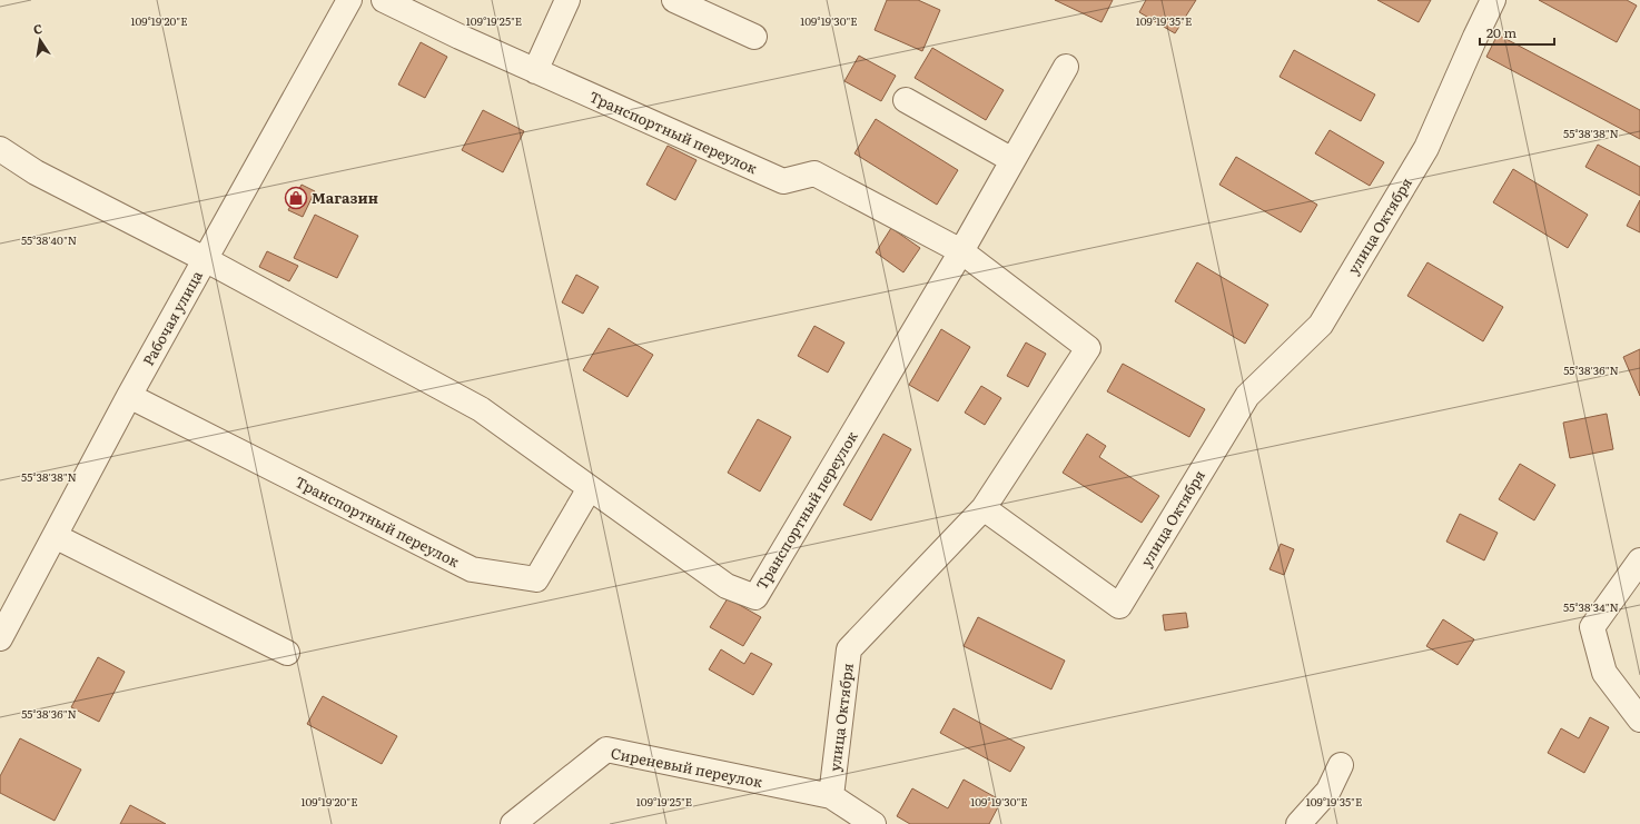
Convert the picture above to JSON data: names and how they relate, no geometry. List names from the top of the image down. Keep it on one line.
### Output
{"streets":{"street":["Транспортный переулок","улица Октября","Рабочая улица","Сиреневый переулок"]},"crossings":[["Транспортный переулок","улица Октября"],["Транспортный переулок","Рабочая улица"],["улица Октября","Сиреневый переулок"]],"places":{"shop":["Магазин"]},"scale_bar":"20 m","north":"top","coordinates":["109°19'20\"E","109°19'25\"E","109°19'30\"E","109°19'35\"E","55°38'38\"N","55°38'40\"N","55°38'36\"N","55°38'34\"N"]}
